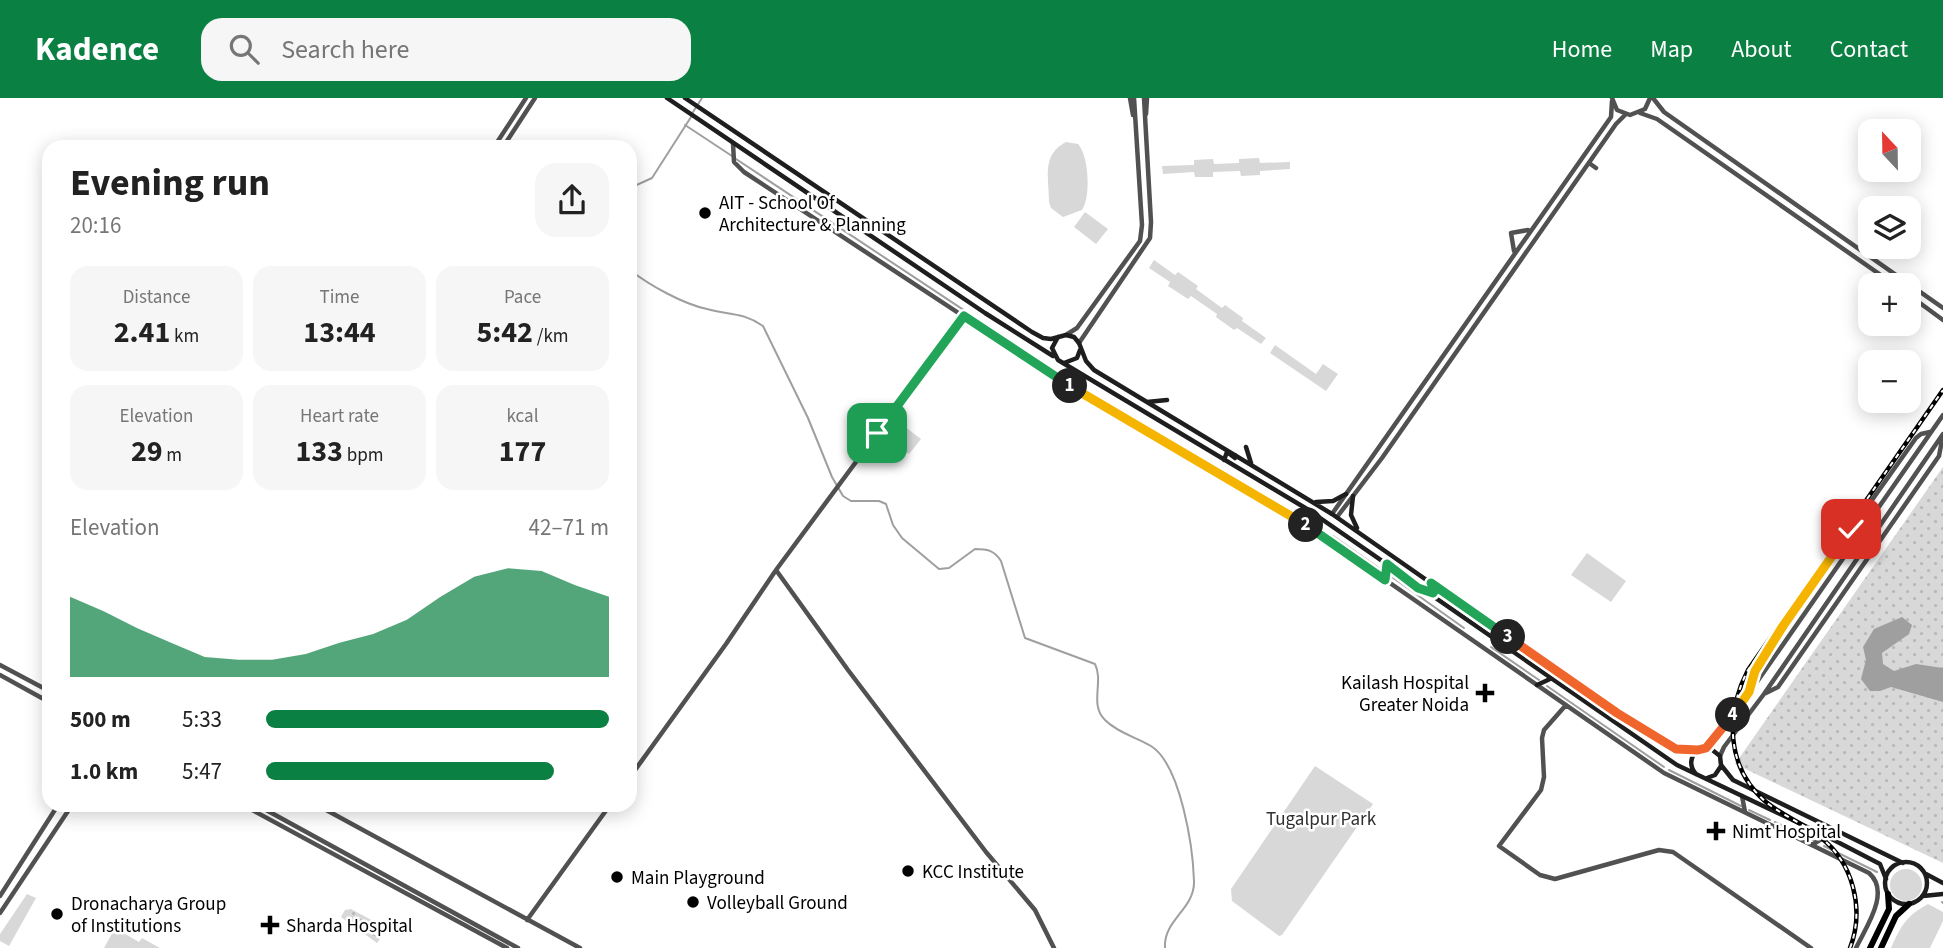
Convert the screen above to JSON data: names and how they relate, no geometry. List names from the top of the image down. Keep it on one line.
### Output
{"parks":["Tugalpur Park"],"places":{"other":["AIT - School Of Architecture & Planning","KCC Institute","Main Playground","Volleyball Ground","Dronacharya Group of Institutions"],"health":["Kailash Hospital Greater Noida","Nimt Hospital","Sharda Hospital"]},"north":"top","page":{"header":"Kadence","search":"Search here","nav":["Home","Map","About","Contact"],"map_buttons":["+","−"],"heading":["Evening run","20:16"],"stats":[["Distance","2.41 km"],["Time","13:44"],["Pace","5:42 /km"],["Elevation","29 m"],["Heart rate","133 bpm"],["kcal","177"]],"pins":["1","2","3","4"],"chart":["Elevation","42–71 m"],"list":[{"name":"500 m","note":"5:33"},{"name":"1.0 km","note":"5:47"}]}}
